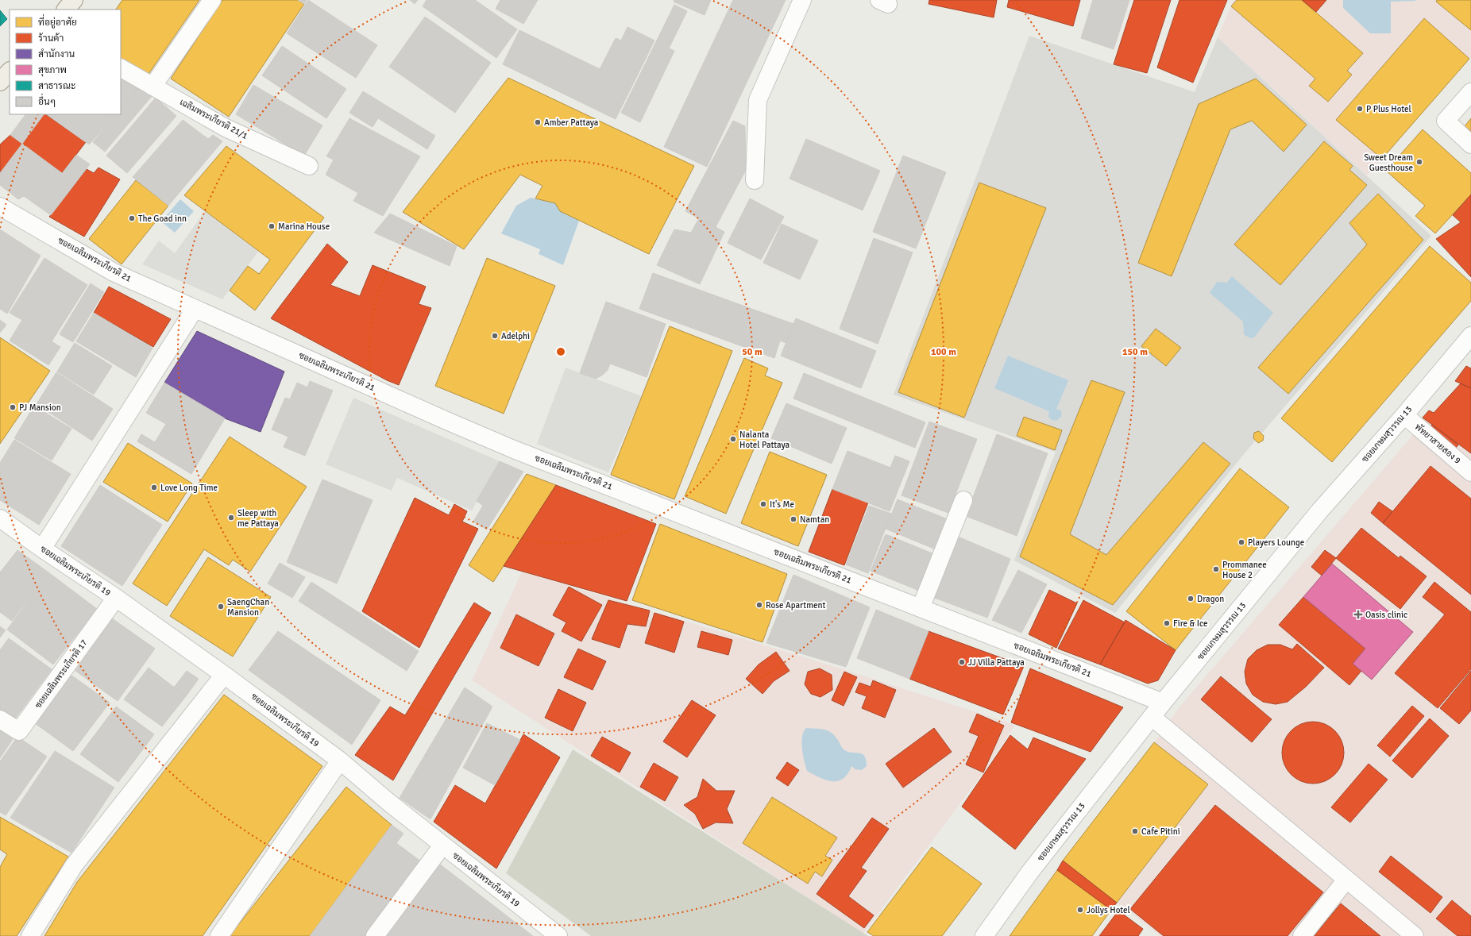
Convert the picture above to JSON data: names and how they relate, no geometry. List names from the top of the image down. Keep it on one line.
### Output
{"streets":{"street":["เฉลิมพระเกียรติ 21/1","ซอยเฉลิมพระเกียรติ 21","ซอยเกษมสุวรรณ 13","พัทยาสายสอง 9","ซอยเฉลิมพระเกียรติ 19","ซอยเฉลิมพระเกียรติ 17"]},"crossings":[["ซอยเฉลิมพระเกียรติ 21","ซอยเกษมสุวรรณ 13"],["ซอยเกษมสุวรรณ 13","พัทยาสายสอง 9"],["ซอยเฉลิมพระเกียรติ 19","ซอยเฉลิมพระเกียรติ 17"]],"places":{"other":["P Plus Hotel","Amber Pattaya","Sweet Dream Guesthouse","The Goad inn","Marina House","Adelphi","PJ Mansion","Nalanta Hotel Pattaya","Love Long Time","It's Me","Sleep with me Pattaya","Namtan","Players Lounge","Prommanee House 2","Dragon","Rose Apartment","SaengChan Mansion","Fire & Ice","JJ Villa Pattaya","Cafe Pitini","Jollys Hotel"],"health":["Oasis clinic"]},"legend":["ที่อยู่อาศัย","ร้านค้า","สำนักงาน","สุขภาพ","สาธารณะ","อื่นๆ"],"rings":["50 m","100 m","150 m"]}
